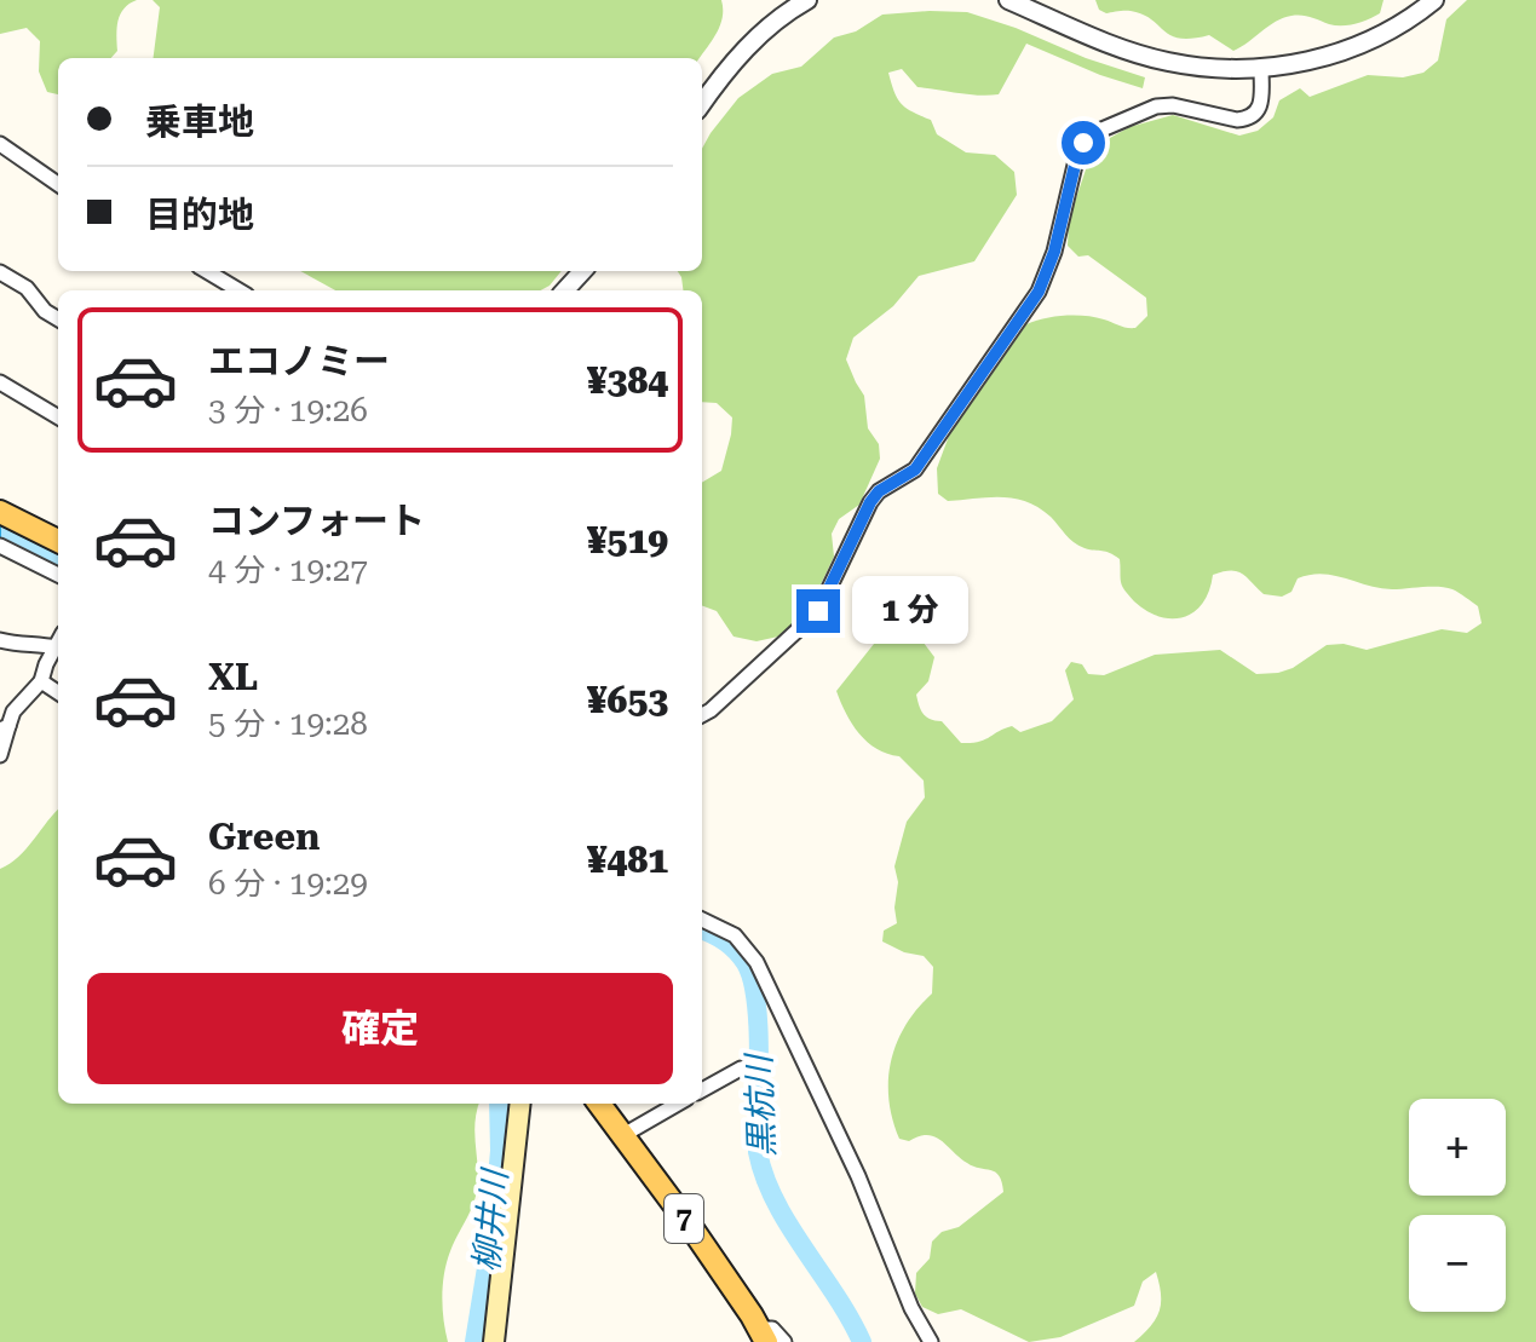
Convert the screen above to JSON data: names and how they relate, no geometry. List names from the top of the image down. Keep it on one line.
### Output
{"streets":{"main road":["7"]},"water":["黒杭川","柳井川"],"page":{"banner":["乗車地","目的地"],"list":[{"name":"エコノミー","note":"3 分 · 19:26","value":"¥384"},{"name":"コンフォート","note":"4 分 · 19:27","value":"¥519"},{"name":"XL","note":"5 分 · 19:28","value":"¥653"},{"name":"Green","note":"6 分 · 19:29","value":"¥481"}],"bubble":"1 分","buttons":"確定","map_buttons":["+","−"]}}
